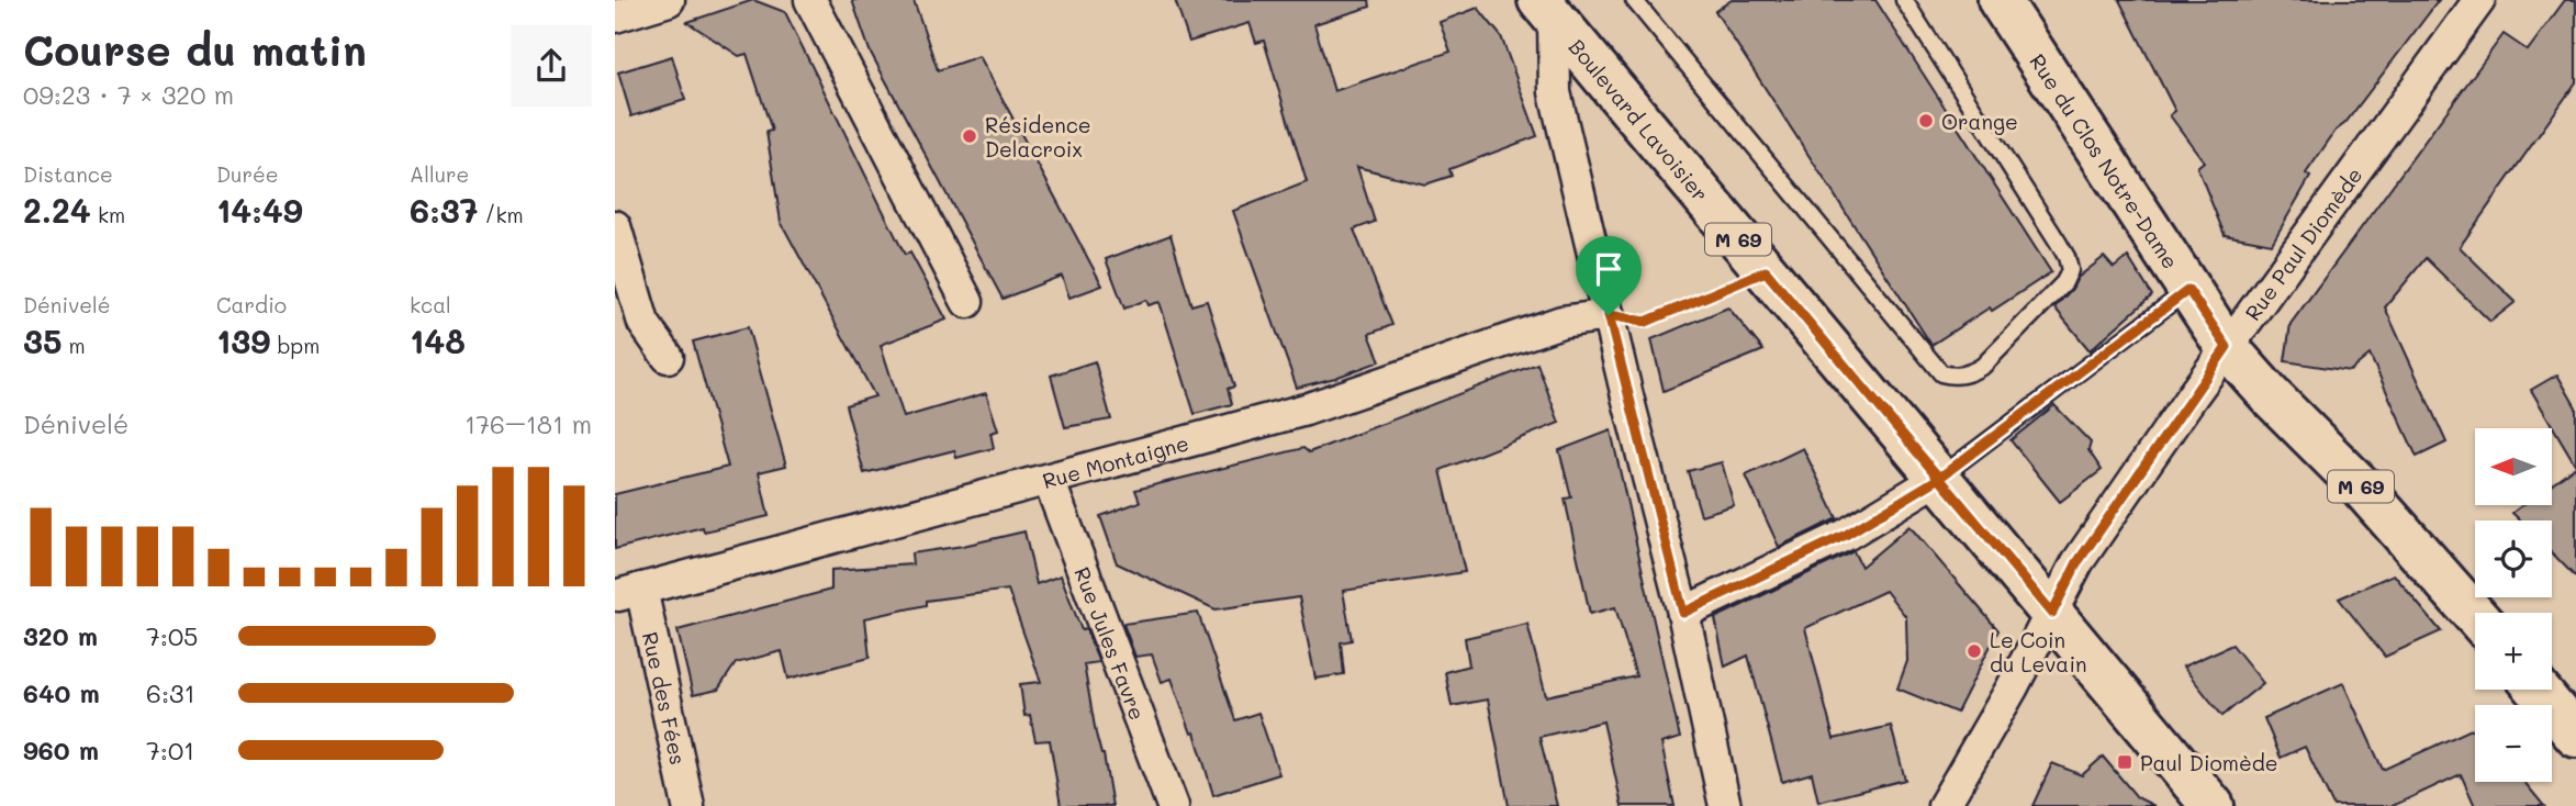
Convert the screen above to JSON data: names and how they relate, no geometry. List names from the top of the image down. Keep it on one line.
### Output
{"streets":{"main road":["Boulevard Lavoisier","Rue du Clos Notre-Dame","M 69"],"street":["Rue Paul Diomède","Rue Montaigne","Rue Jules Favre","Rue des Fées"]},"crossings":[["Boulevard Lavoisier","Rue Paul Diomède"],["Rue du Clos Notre-Dame","Rue Paul Diomède"],["Rue Montaigne","Rue Jules Favre"],["Rue Montaigne","Rue des Fées"]],"places":{"other":["Orange","Résidence Delacroix","Le Coin du Levain"],"transit":["Paul Diomède"]},"north":"left","page":{"heading":["Course du matin","09:23 · 7 × 320 m"],"stats":[["Distance","2.24 km"],["Durée","14:49"],["Allure","6:37 /km"],["Dénivelé","35 m"],["Cardio","139 bpm"],["kcal","148"]],"chart":["Dénivelé","176–181 m"],"map_buttons":["+","−"],"list":[{"name":"320 m","note":"7:05"},{"name":"640 m","note":"6:31"},{"name":"960 m","note":"7:01"}]}}
